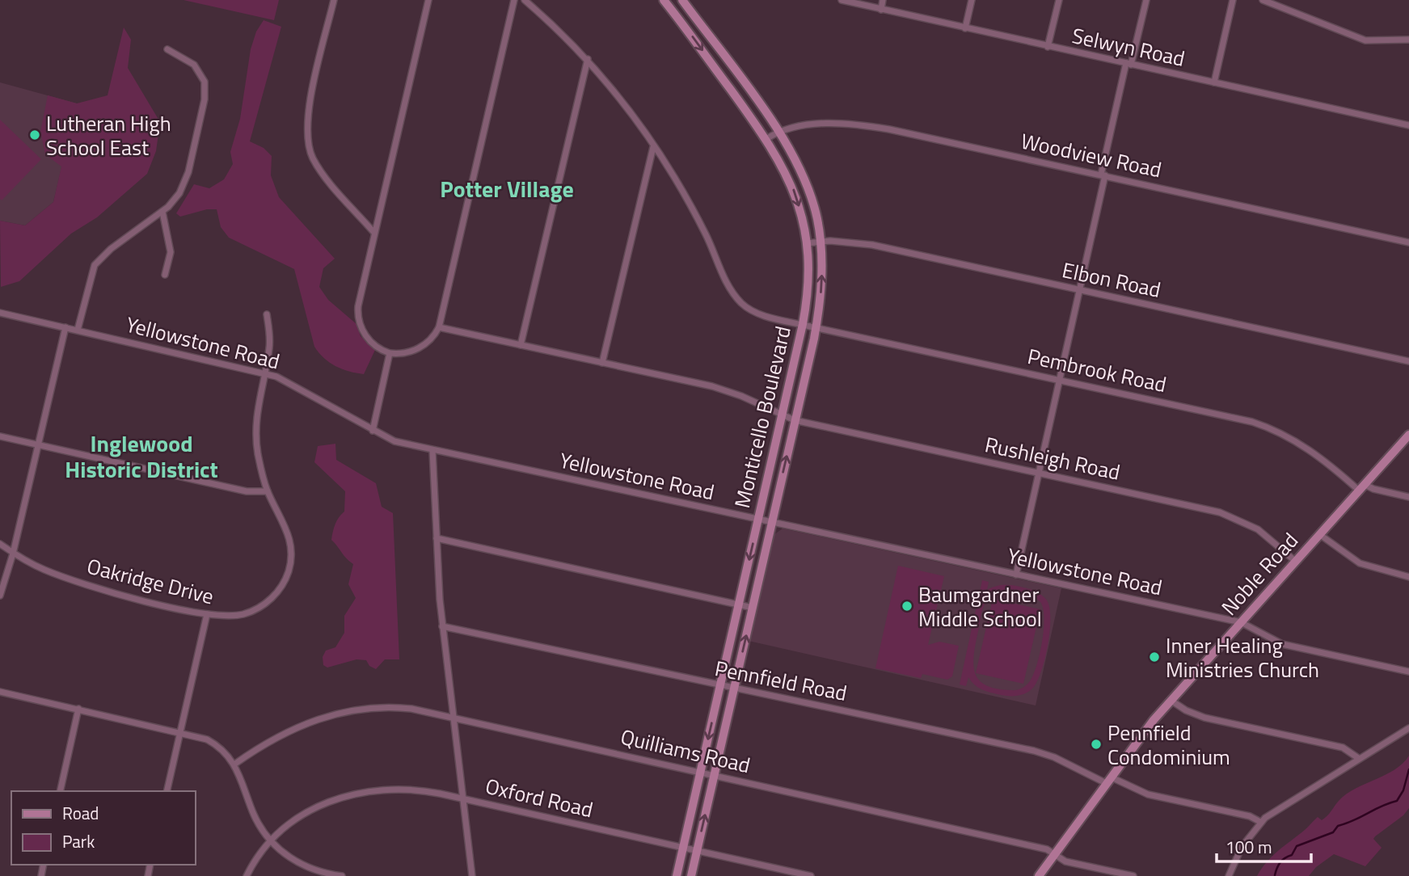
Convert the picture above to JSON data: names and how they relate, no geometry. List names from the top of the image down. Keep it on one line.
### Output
{"streets":{"main road":["Monticello Boulevard","Noble Road"],"street":["Selwyn Road","Woodview Road","Elbon Road","Yellowstone Road","Pembrook Road","Rushleigh Road","Oakridge Drive","Pennfield Road","Quilliams Road","Oxford Road"]},"crossings":[["Woodview Road","Monticello Boulevard"],["Elbon Road","Monticello Boulevard"],["Yellowstone Road","Monticello Boulevard"],["Yellowstone Road","Noble Road"],["Yellowstone Road","Oakridge Drive"],["Pembrook Road","Monticello Boulevard"],["Pembrook Road","Noble Road"],["Monticello Boulevard","Rushleigh Road"],["Monticello Boulevard","Pennfield Road"],["Monticello Boulevard","Quilliams Road"],["Monticello Boulevard","Oxford Road"],["Rushleigh Road","Noble Road"],["Noble Road","Pennfield Road"],["Noble Road","Quilliams Road"]],"districts":["Potter Village","Inglewood Historic District"],"places":["Lutheran High School East","Baumgardner Middle School","Inner Healing Ministries Church","Pennfield Condominium"],"legend":["Road","Park"],"scale_bar":"100 m"}
